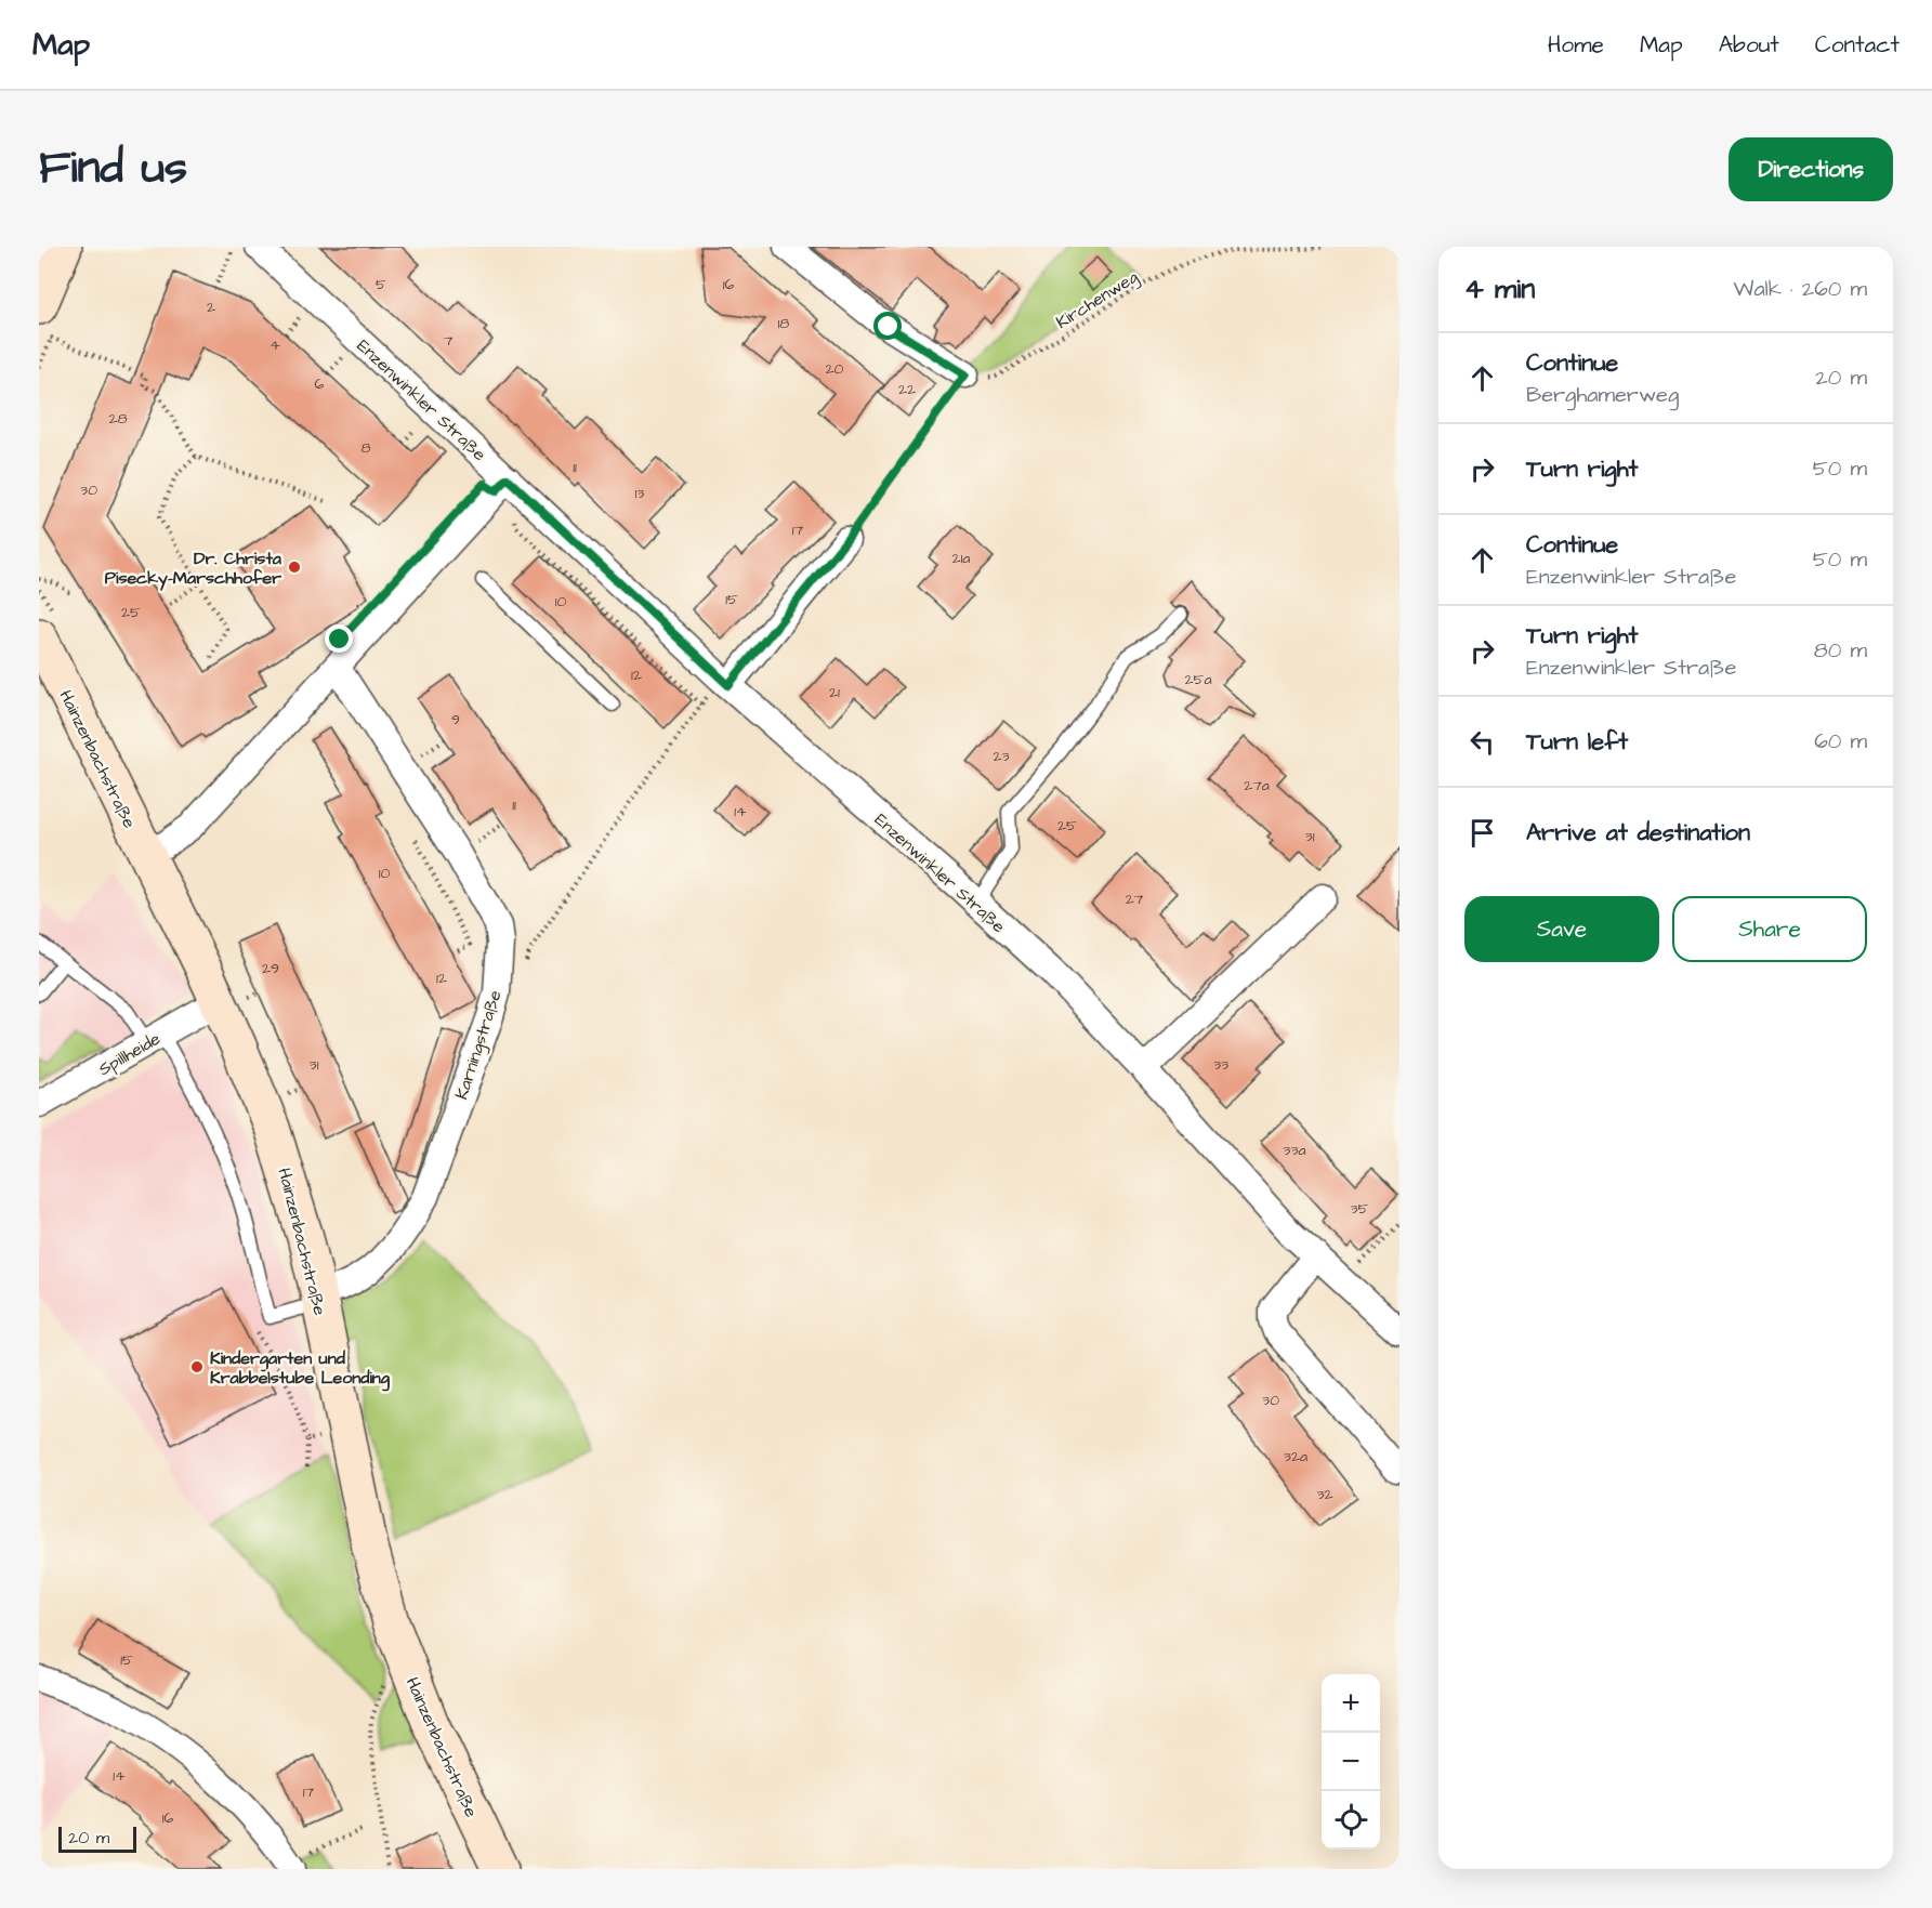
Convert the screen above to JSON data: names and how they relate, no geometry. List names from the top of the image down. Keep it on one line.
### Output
{"streets":{"street":["Enzenwinkler Straße","Hainzenbachstraße","Karningstraße","Spillheide"],"path":["Kirchenweg"]},"crossings":[["Hainzenbachstraße","Karningstraße"],["Hainzenbachstraße","Spillheide"]],"places":["Dr. Christa Pisecky-Marschhofer","Kindergarten und Krabbelstube Leonding"],"house_numbers":["5","16","2","18","7","4","20","6","22","28","8","11","30","13","17","21a","15","10","25","12","25a","21","9","23","27a","11","14","25","31","10","27","29","12","31","33","33a","35","30","32a","32","15","14","17","16"],"scale_bar":"20 m","page":{"header":"Map","nav":["Home","Map","About","Contact"],"title":"Find us","buttons":["Directions",["Save","Share"]],"heading":["4 min","Walk · 260 m"],"list":[["Continue","Berghamerweg","20 m"],["Turn right","50 m"],["Continue","Enzenwinkler Straße","50 m"],["Turn right","Enzenwinkler Straße","80 m"],["Turn left","60 m"],"Arrive at destination"],"map_buttons":["+","−"],"scale":"20 m"}}
